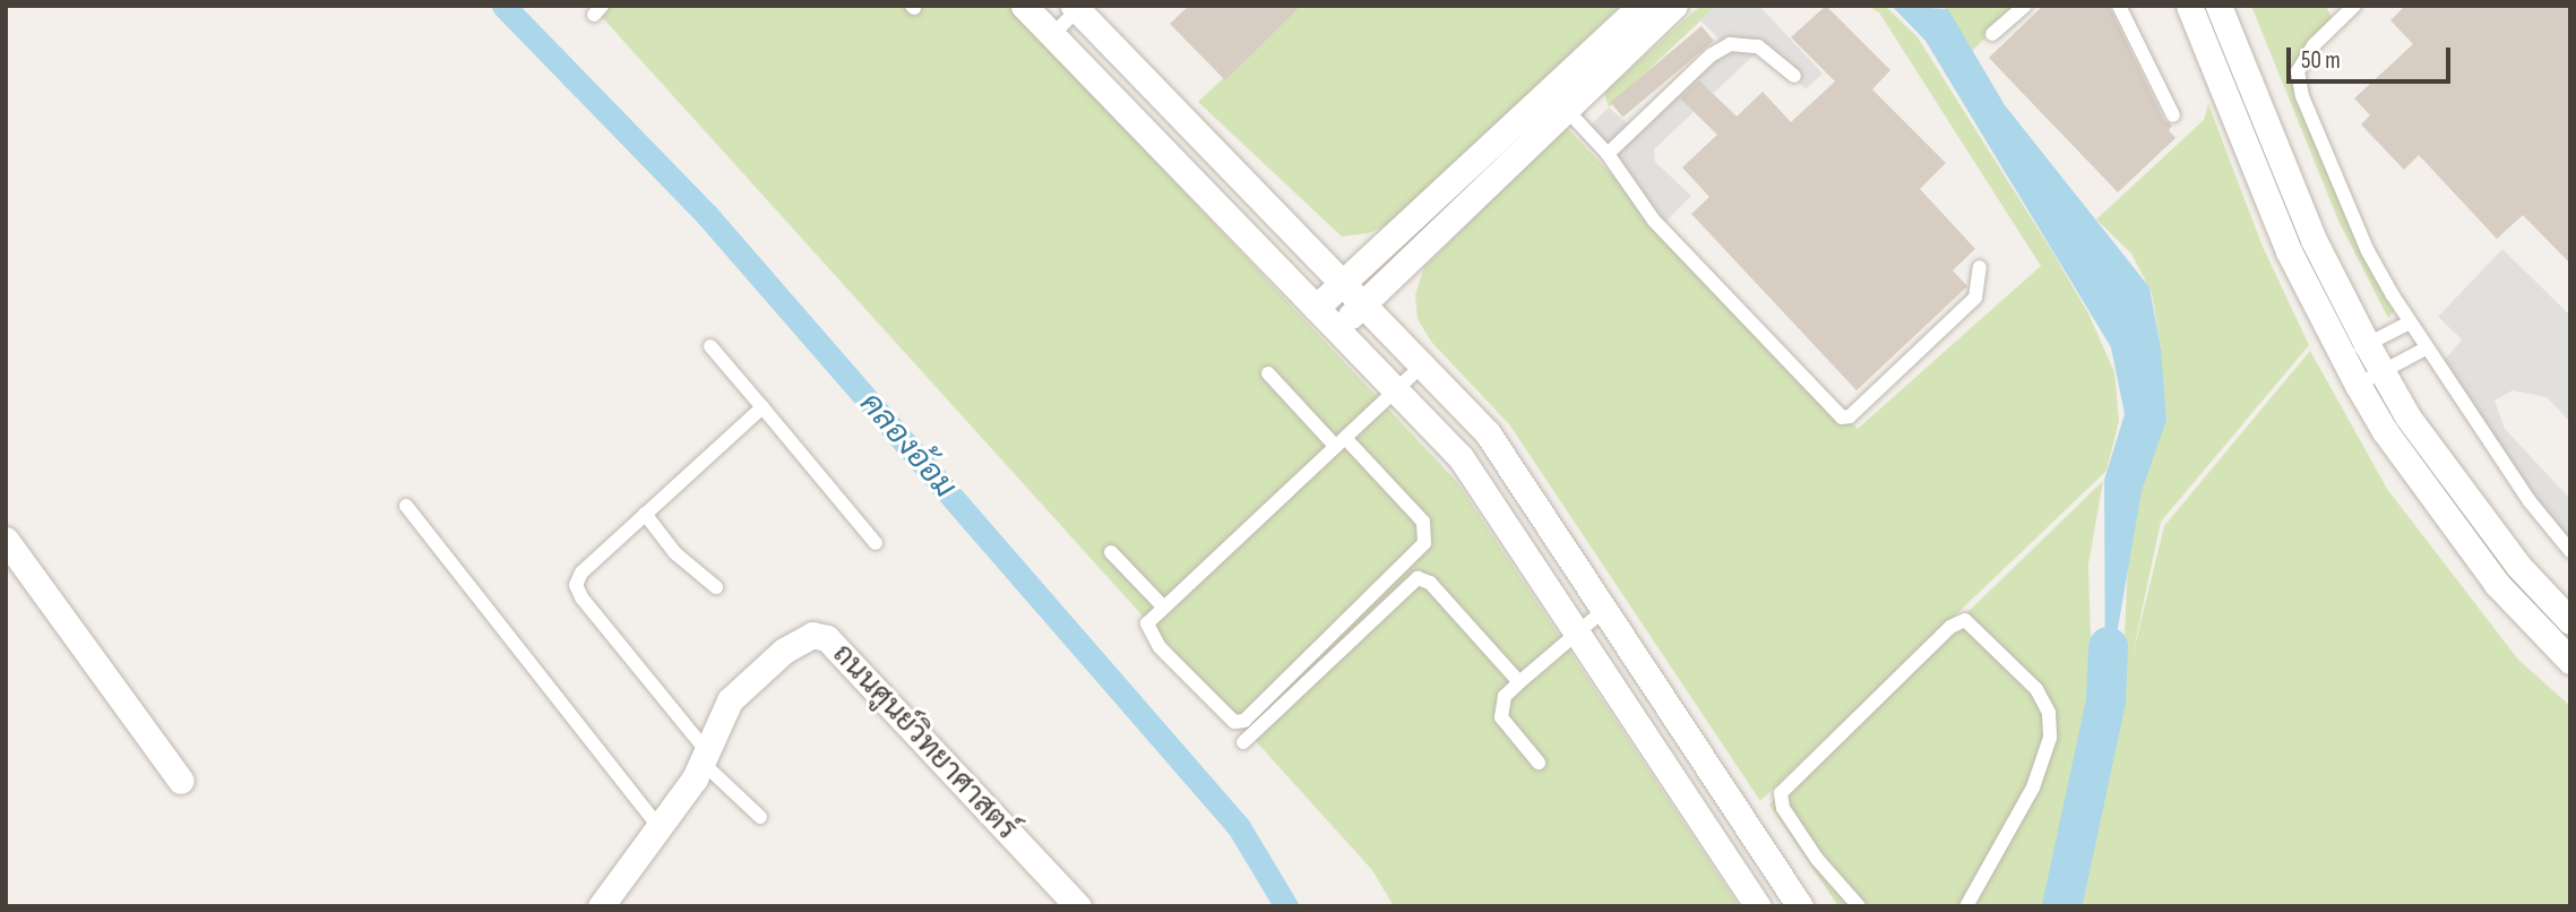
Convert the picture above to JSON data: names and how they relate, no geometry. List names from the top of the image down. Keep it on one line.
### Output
{"streets":{"street":["ถนนศูนย์วิทยาศาสตร์"]},"water":["คลองอ้อม"],"scale_bar":"50 m"}
